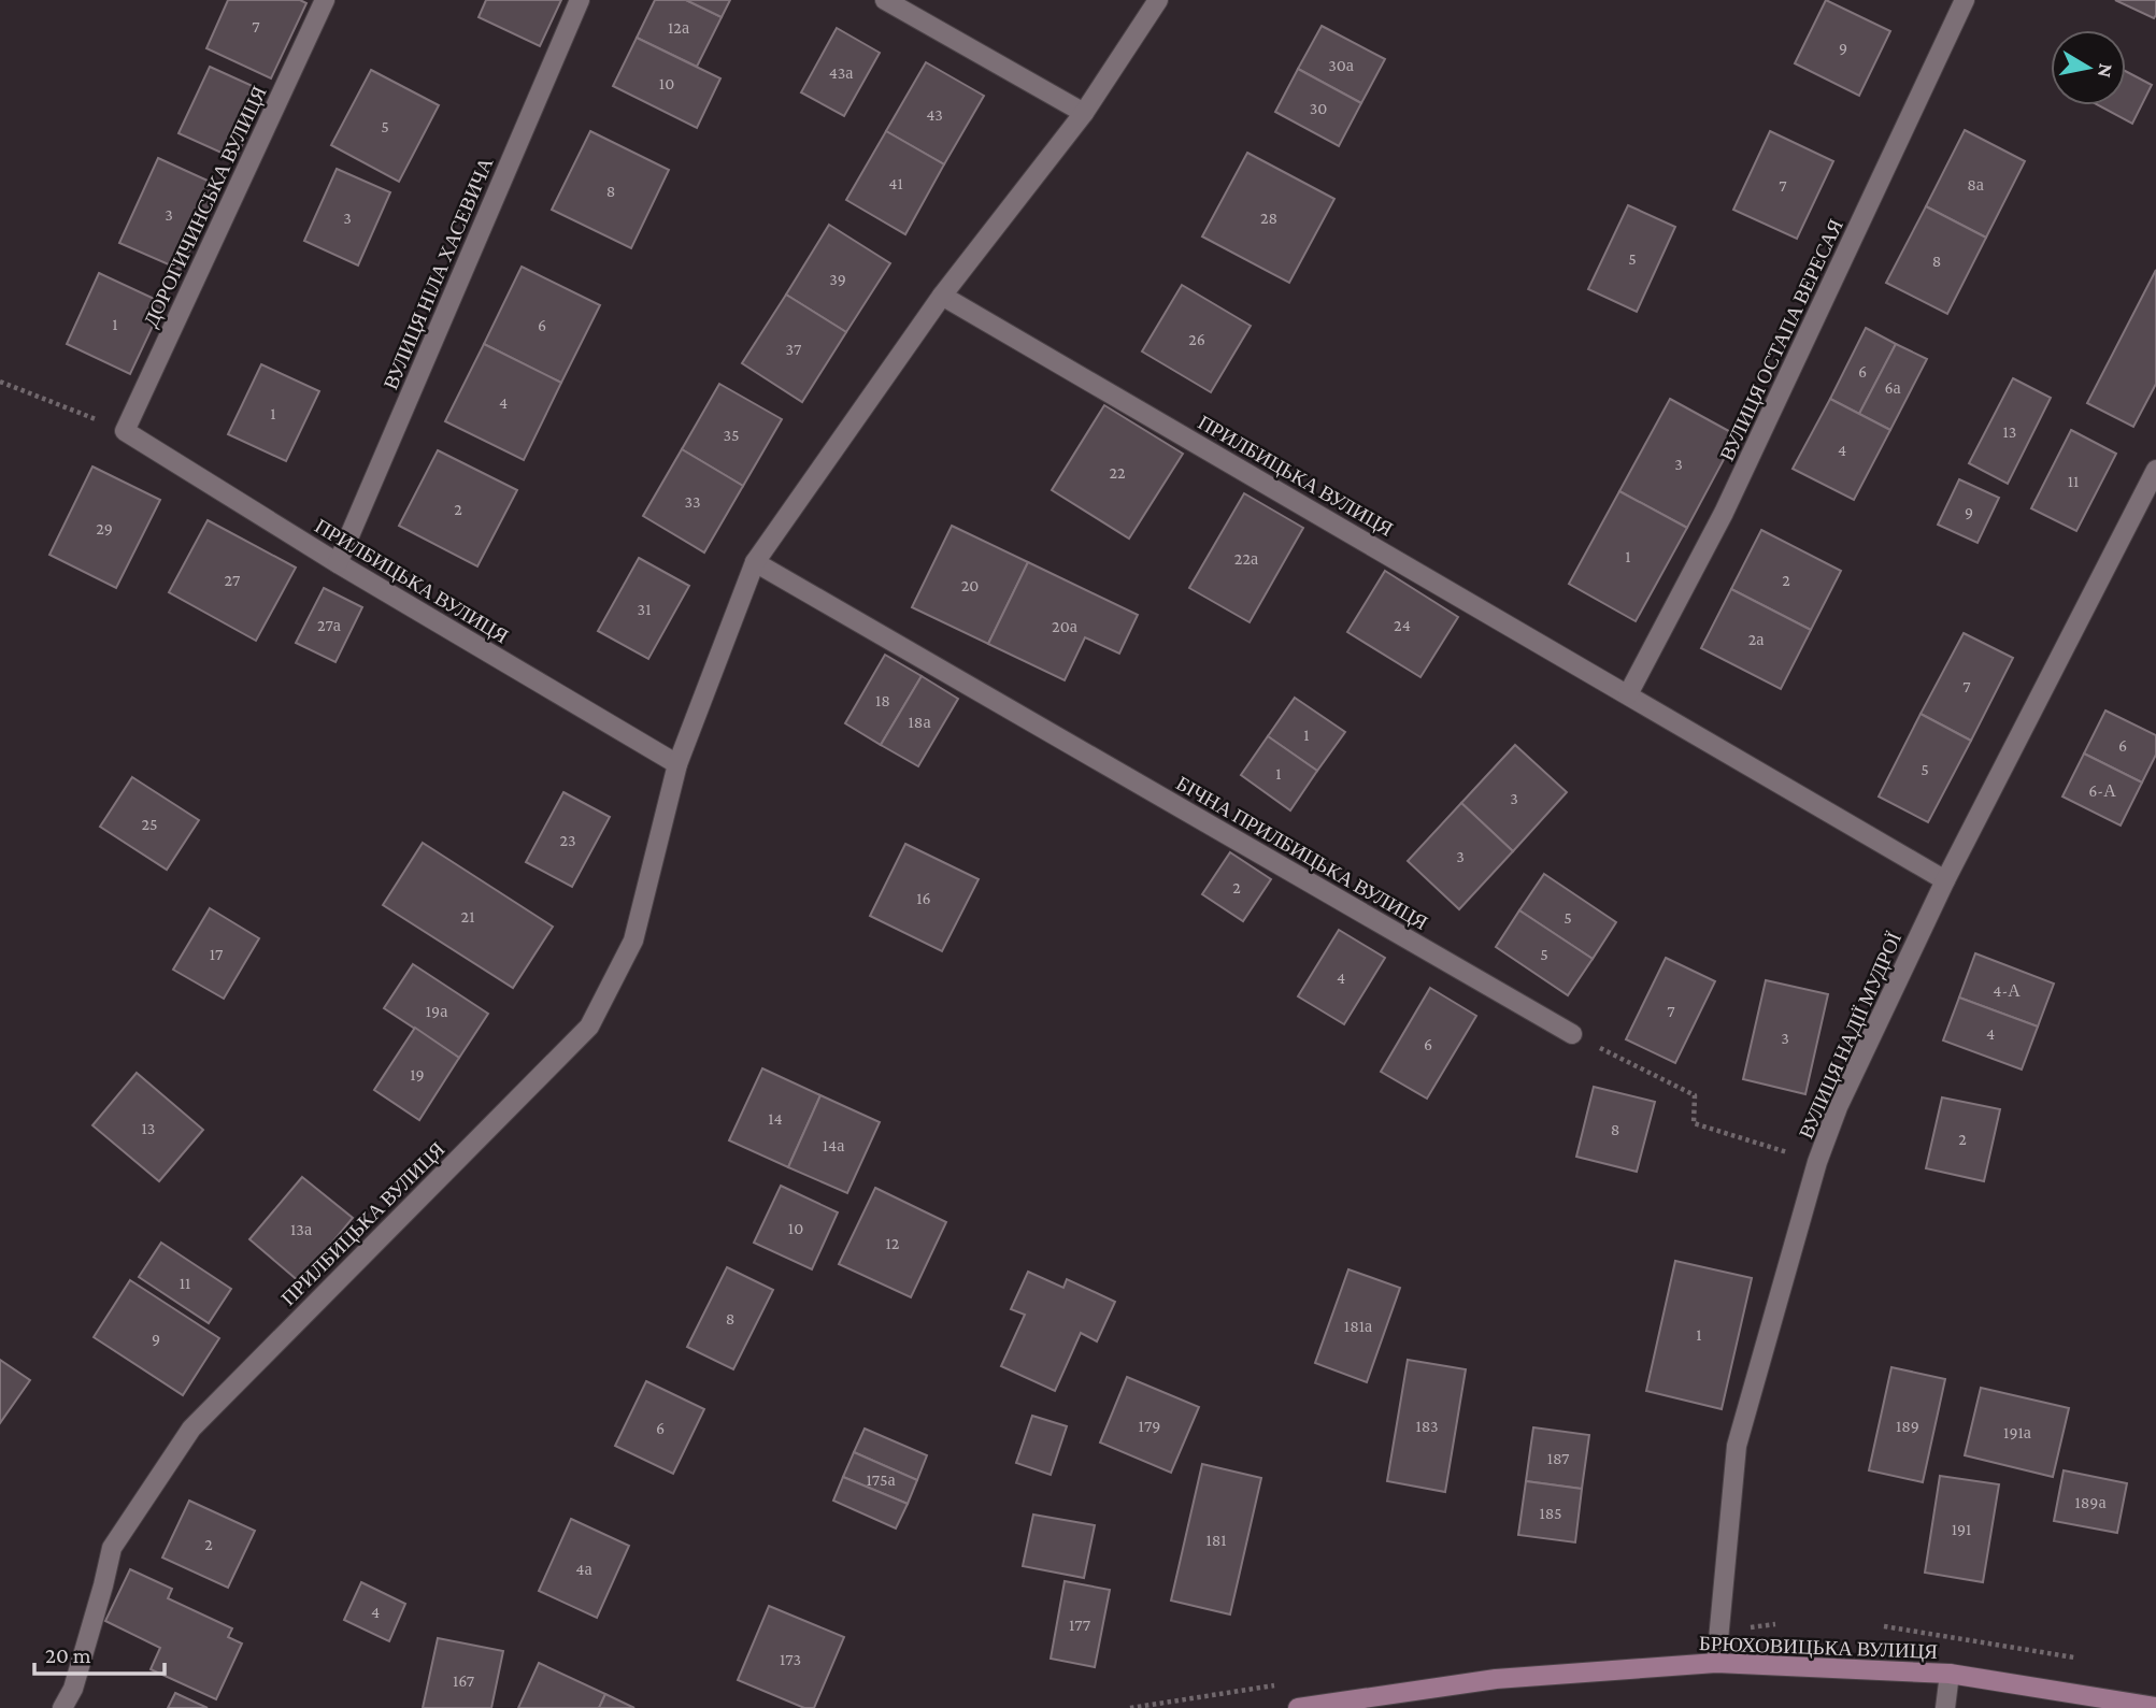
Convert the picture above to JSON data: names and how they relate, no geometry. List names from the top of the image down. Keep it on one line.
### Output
{"streets":{"main road":["БРЮХОВИЦЬКА ВУЛИЦЯ"],"street":["ДОРОГИЧИНСЬКА ВУЛИЦЯ","ВУЛИЦЯ НІЛА ХАСЕВИЧА","ВУЛИЦЯ ОСТАПА ВЕРЕСАЯ","ПРИЛБИЦЬКА ВУЛИЦЯ","БІЧНА ПРИЛБИЦЬКА ВУЛИЦЯ","ВУЛИЦЯ НАДІЇ МУДРОЇ"]},"crossings":[["ДОРОГИЧИНСЬКА ВУЛИЦЯ","ПРИЛБИЦЬКА ВУЛИЦЯ"],["ВУЛИЦЯ НІЛА ХАСЕВИЧА","ПРИЛБИЦЬКА ВУЛИЦЯ"],["ВУЛИЦЯ ОСТАПА ВЕРЕСАЯ","ПРИЛБИЦЬКА ВУЛИЦЯ"],["ПРИЛБИЦЬКА ВУЛИЦЯ","БІЧНА ПРИЛБИЦЬКА ВУЛИЦЯ"],["ПРИЛБИЦЬКА ВУЛИЦЯ","ВУЛИЦЯ НАДІЇ МУДРОЇ"],["ВУЛИЦЯ НАДІЇ МУДРОЇ","БРЮХОВИЦЬКА ВУЛИЦЯ"]],"house_numbers":["7","12а","9","30а","43а","10","30","43","5","41","8а","7","8","3","3","28","5","8","39","1","6","26","37","6","6а","4","1","13","35","4","3","22","11","33","2","9","29","1","22а","27","2","20","31","27а","24","20а","2а","7","18","18а","1","6","5","1","6-А","3","25","23","3","2","16","21","5","17","5","4","4-А","19а","7","4","3","6","19","14","13","8","2","14а","10","13а","12","11","8","181а","1","9","179","183","189","6","191а","187","175а","189а","185","191","181","2","4а","4","177","173","167"],"scale_bar":"20 m","north":"right"}
